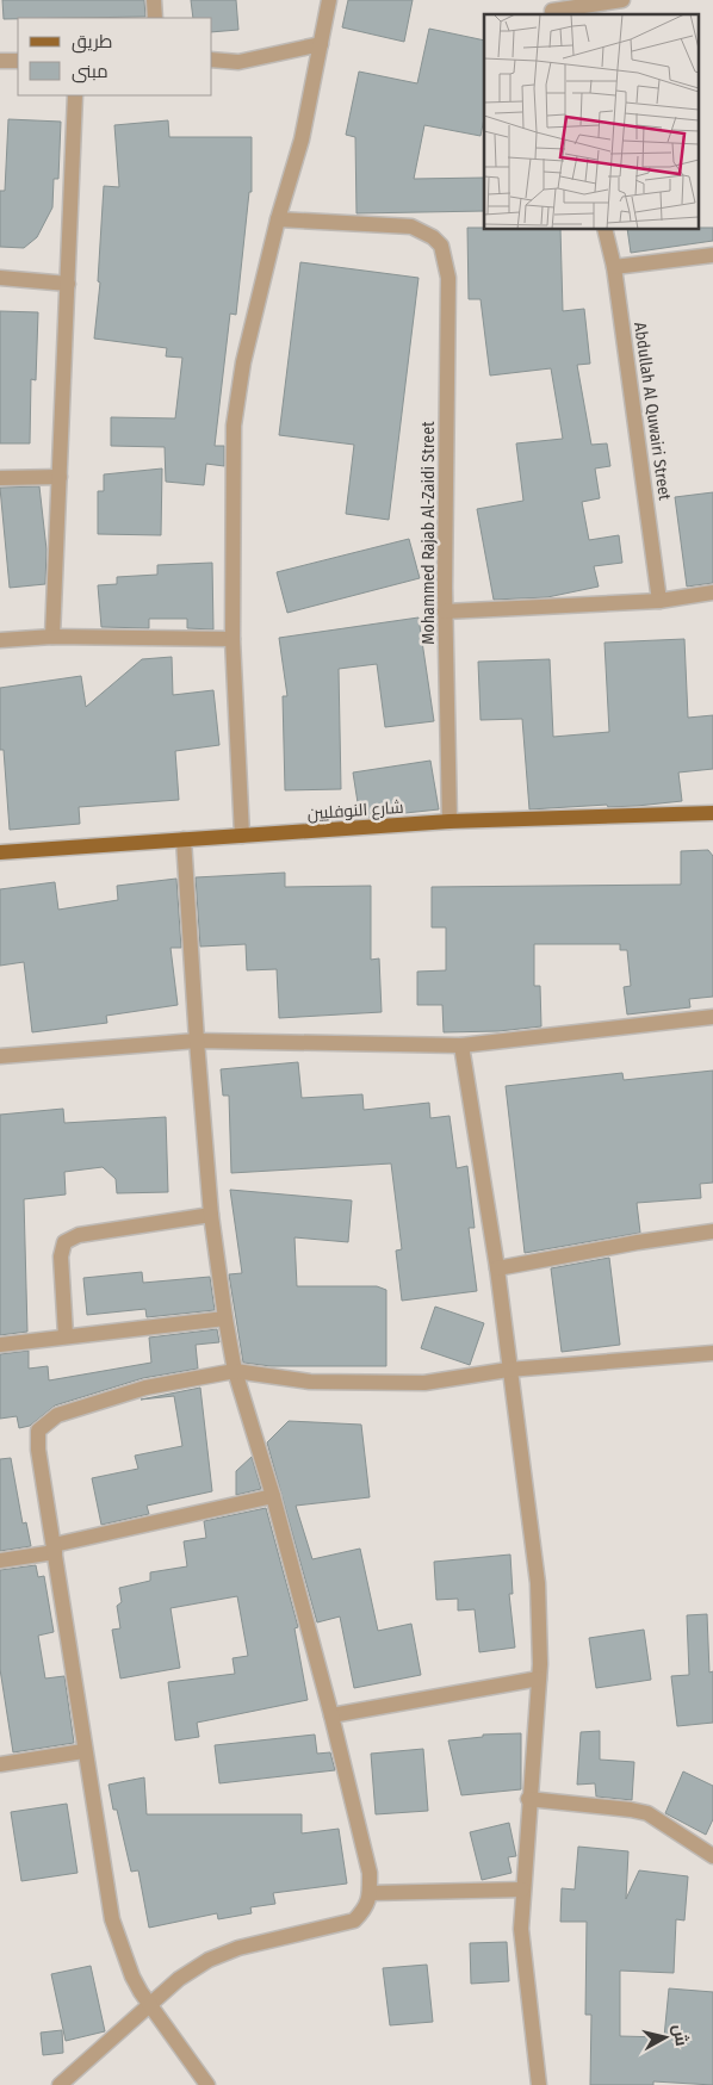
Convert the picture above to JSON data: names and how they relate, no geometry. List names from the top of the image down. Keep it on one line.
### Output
{"streets":{"main road":["شارع النوفليين"],"street":["Abdullah Al Quwairi Street","Mohammed Rajab Al-Zaidi Street"]},"crossings":[["Mohammed Rajab Al-Zaidi Street","شارع النوفليين"]],"legend":["طريق","مبنى"],"north":"right"}
